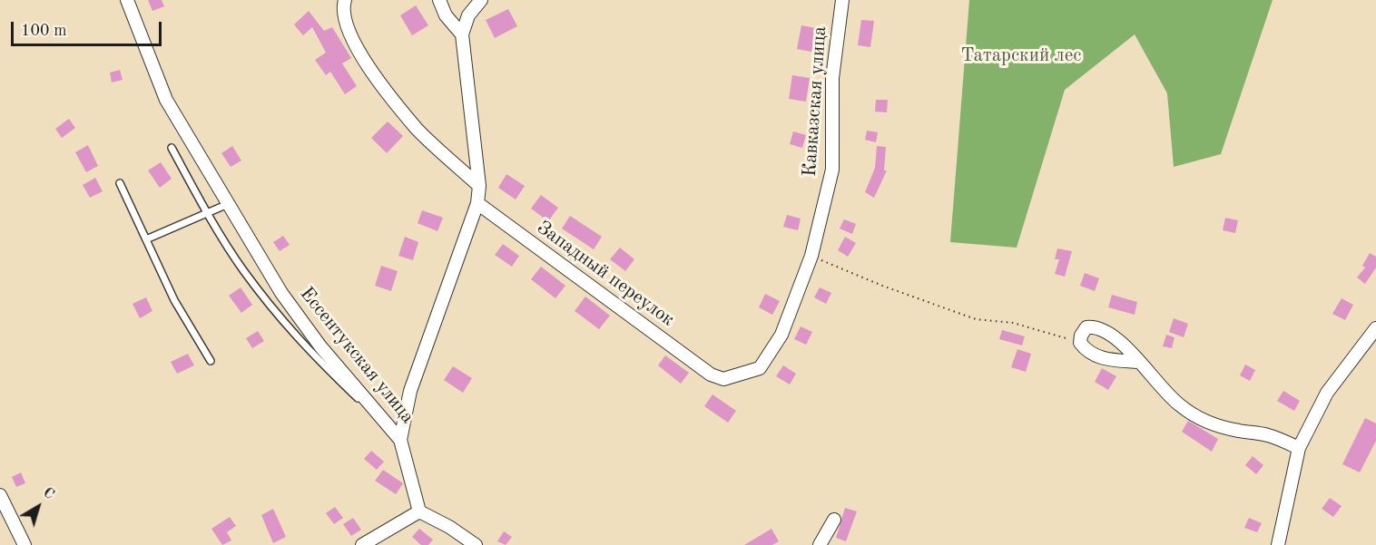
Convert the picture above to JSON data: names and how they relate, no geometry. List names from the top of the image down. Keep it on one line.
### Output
{"streets":{"street":["Кавказская улица","Западный переулок","Ессентукская улица"]},"crossings":[["Кавказская улица","Западный переулок"]],"parks":["Татарский лес"],"scale_bar":"100 m","north":"top right"}
